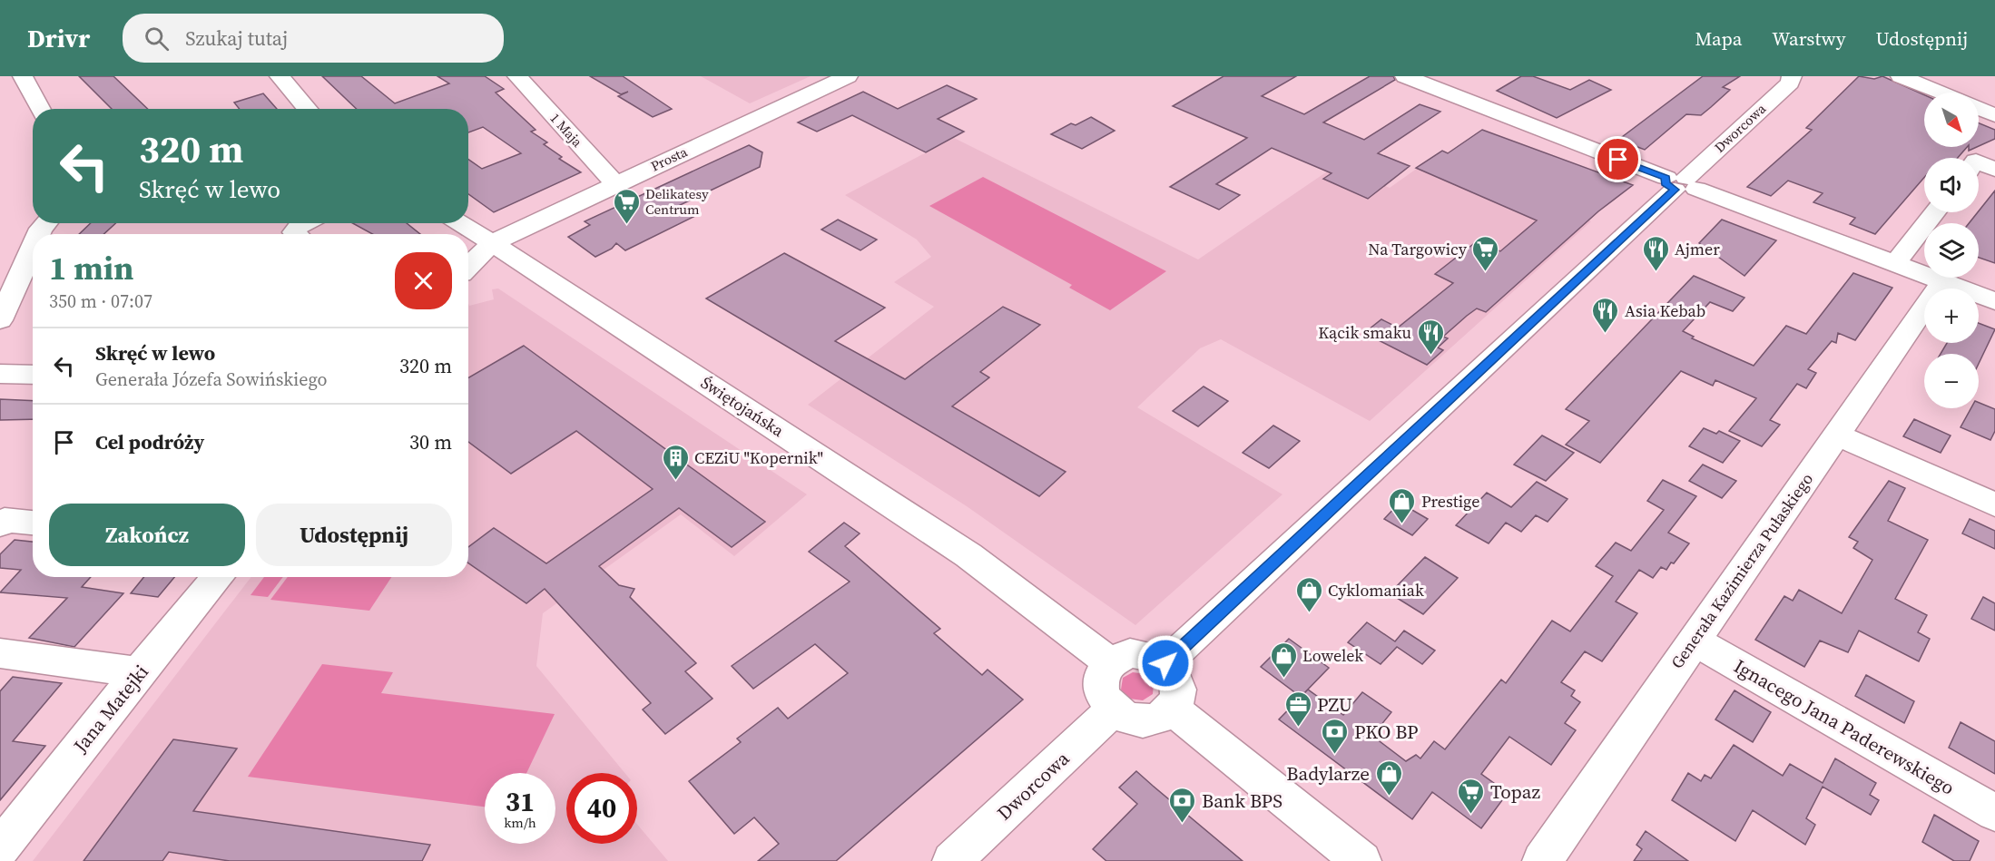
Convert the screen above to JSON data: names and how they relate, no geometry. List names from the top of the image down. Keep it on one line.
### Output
{"streets":{"street":["Dworcowa","1 Maja","Prosta","Świętojańska","Generała Kazimierza Pułaskiego","Jana Matejki","Ignacego Jana Paderewskiego"]},"crossings":[["Dworcowa","Świętojańska"],["1 Maja","Prosta"],["Prosta","Świętojańska"],["Generała Kazimierza Pułaskiego","Ignacego Jana Paderewskiego"]],"places":{"supermarket":["Delikatesy Centrum","Na Targowicy","Topaz"],"restaurant":["Ajmer","Asia Kebab","Kącik smaku"],"building":["CEZiU \"Kopernik\""],"shop":["Prestige","Cyklomaniak","Lowelek","Badylarze"],"office":["PZU"],"bank":["PKO BP","Bank BPS"]},"north":"bottom right","page":{"header":"Drivr","search":"Szukaj tutaj","nav":["Mapa","Warstwy","Udostępnij"],"map_buttons":["+","−"],"turn":["320 m","Skręć w lewo"],"heading":["1 min","350 m · 07:07"],"list":[{"name":"Skręć w lewo","note":"Generała Józefa Sowińskiego","value":"320 m"},{"name":"Cel podróży","value":"30 m"}],"buttons":["Zakończ","Udostępnij"],"speed":"31 km/h","limit":"40"}}
